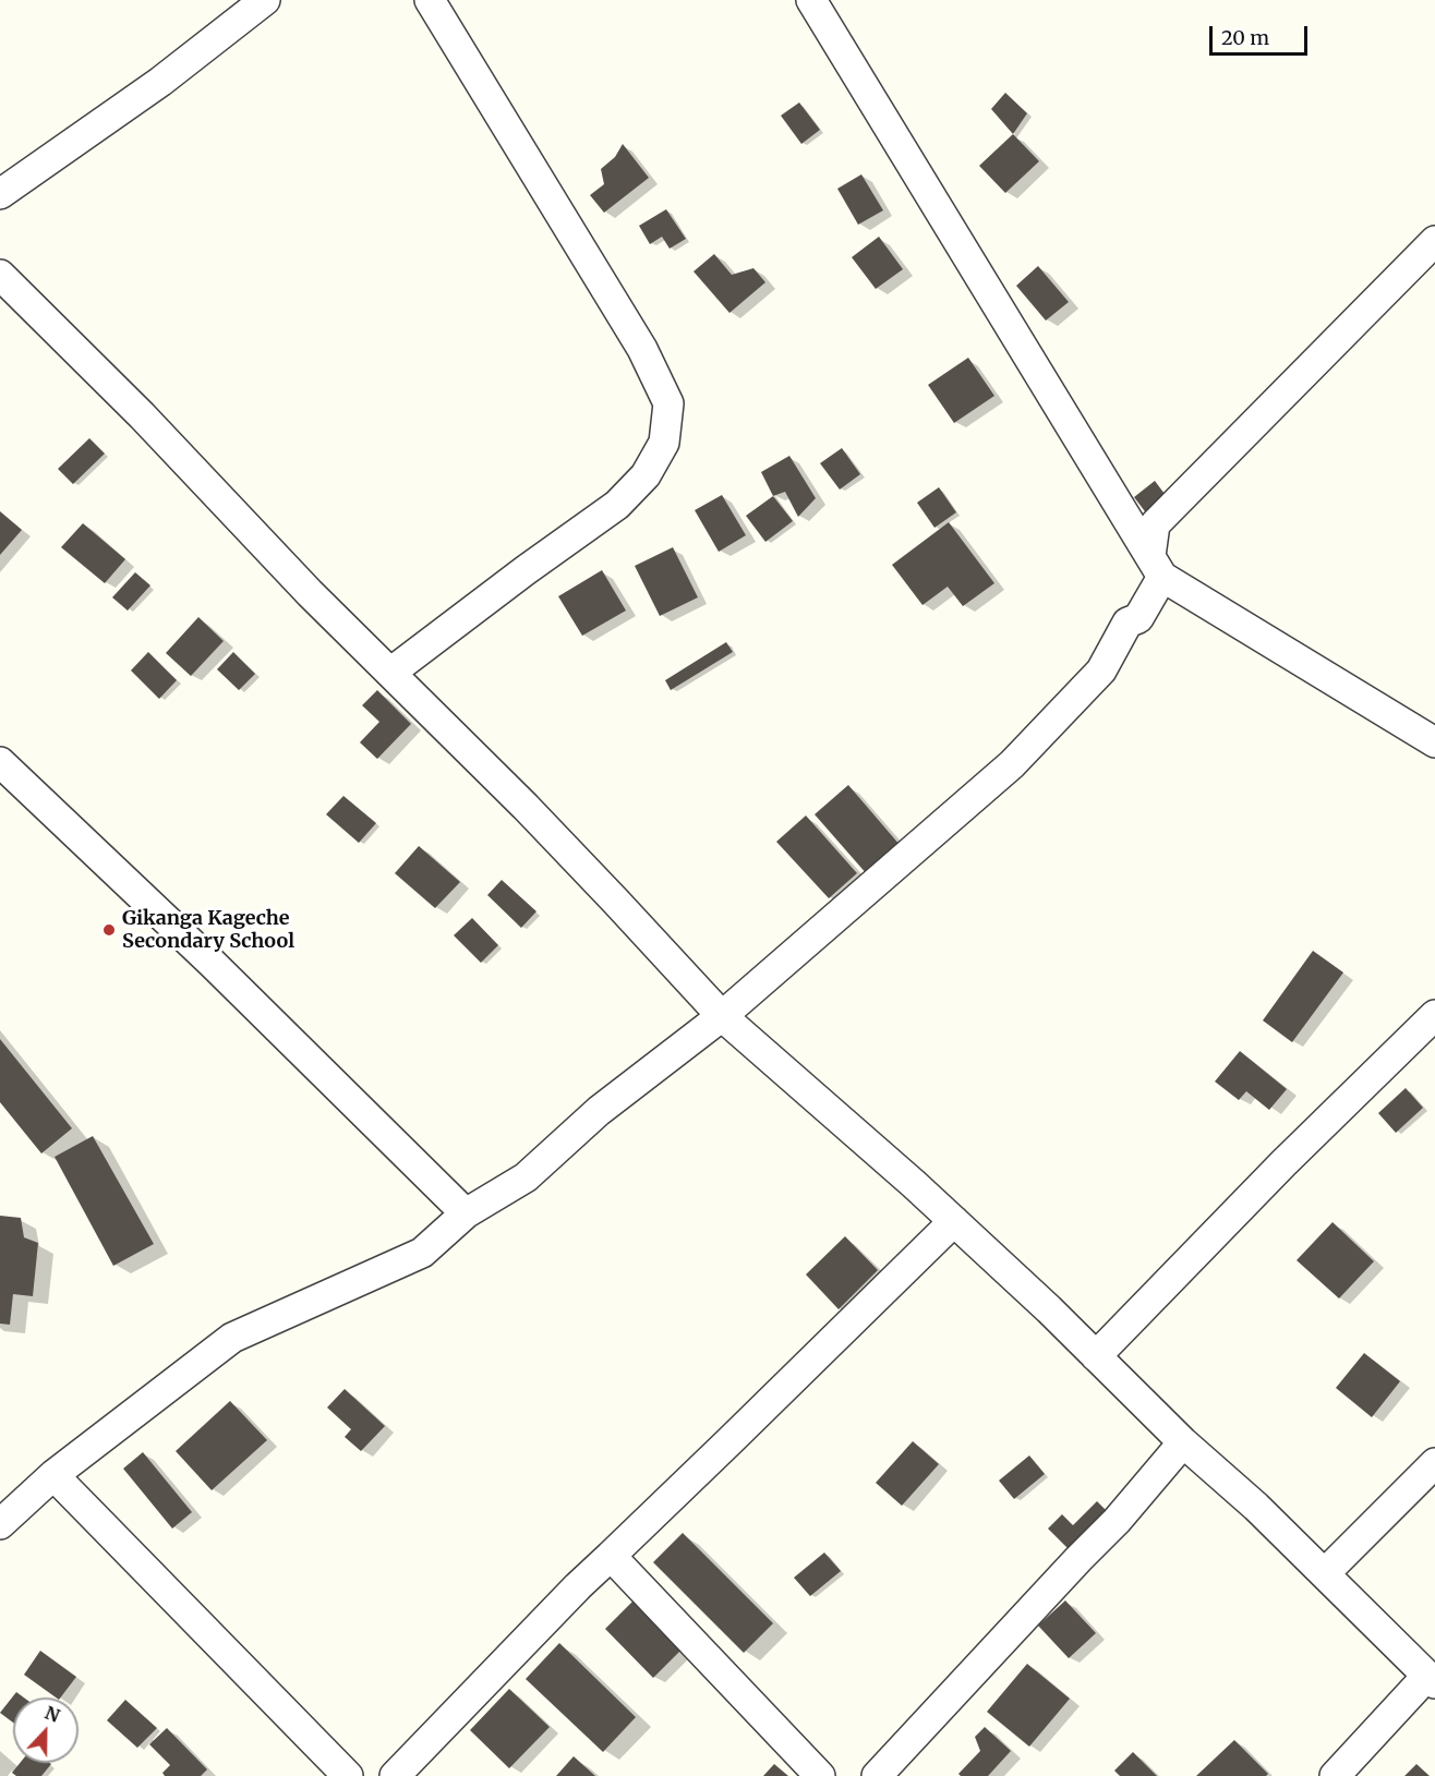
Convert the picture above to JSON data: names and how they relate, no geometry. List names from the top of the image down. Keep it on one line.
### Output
{"places":["Gikanga Kageche Secondary School"],"scale_bar":"20 m","north":"top"}
